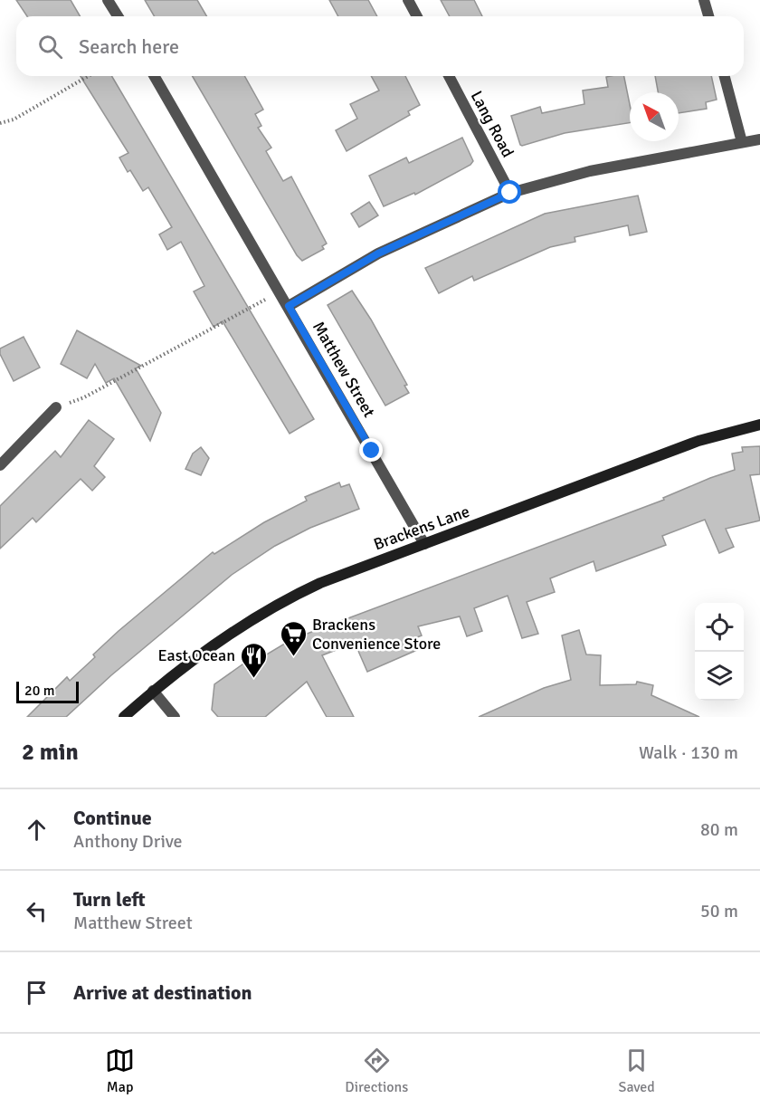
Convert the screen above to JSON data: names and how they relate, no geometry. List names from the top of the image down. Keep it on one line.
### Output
{"streets":{"street":["Lang Road","Matthew Street","Brackens Lane"]},"crossings":[["Matthew Street","Brackens Lane"]],"places":{"supermarket":["Brackens Convenience Store"],"restaurant":["East Ocean"]},"scale_bar":"20 m","north":"top left","page":{"search":"Search here","scale":"20 m","heading":["2 min","Walk · 130 m"],"list":[["Continue","Anthony Drive","80 m"],["Turn left","Matthew Street","50 m"],"Arrive at destination"],"nav":["Map","Directions","Saved"]}}
